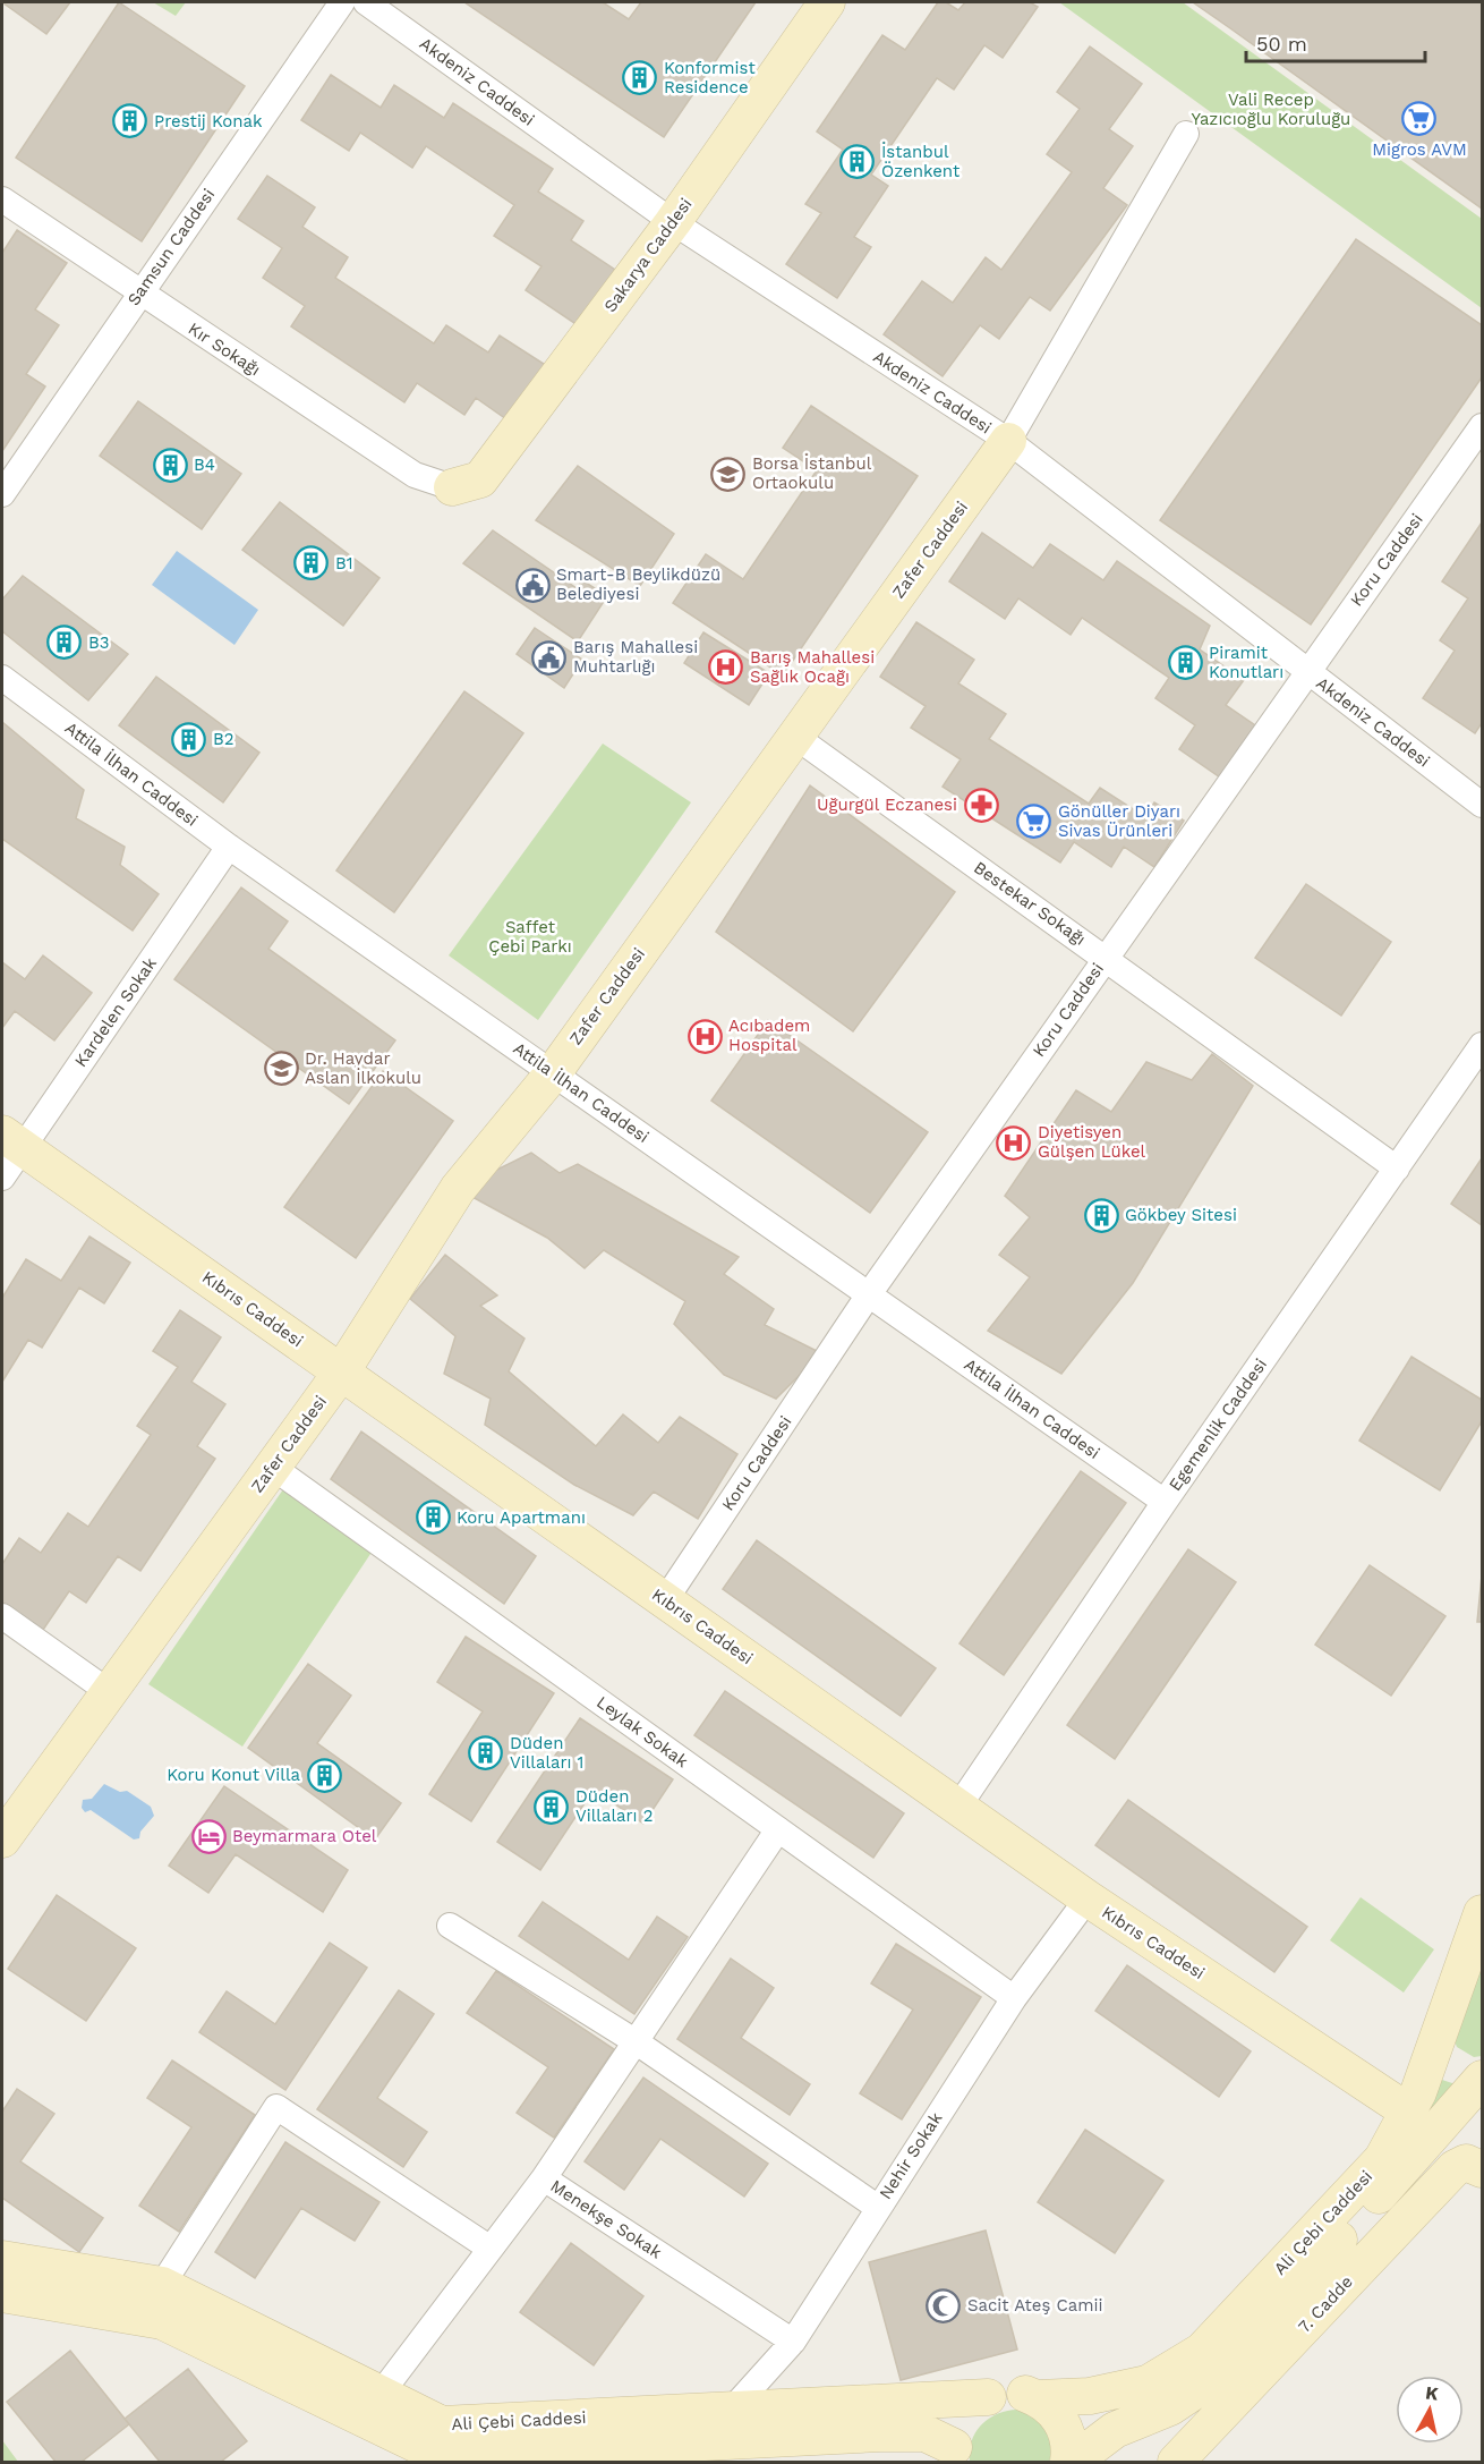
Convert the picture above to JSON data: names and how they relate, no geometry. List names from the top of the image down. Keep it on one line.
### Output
{"streets":{"main road":["Sakarya Caddesi","Zafer Caddesi","Kıbrıs Caddesi","Ali Çebi Caddesi","7. Cadde"],"street":["Akdeniz Caddesi","Samsun Caddesi","Kır Sokağı","Koru Caddesi","Attila İlhan Caddesi","Bestekar Sokağı","Kardelen Sokak","Egemenlik Caddesi","Leylak Sokak","Nehir Sokak","Menekşe Sokak"]},"crossings":[["Akdeniz Caddesi","Sakarya Caddesi"],["Akdeniz Caddesi","Zafer Caddesi"],["Akdeniz Caddesi","Koru Caddesi"],["Samsun Caddesi","Kır Sokağı"],["Sakarya Caddesi","Kır Sokağı"],["Zafer Caddesi","Attila İlhan Caddesi"],["Zafer Caddesi","Bestekar Sokağı"],["Zafer Caddesi","Kıbrıs Caddesi"],["Zafer Caddesi","Leylak Sokak"],["Koru Caddesi","Attila İlhan Caddesi"],["Koru Caddesi","Bestekar Sokağı"],["Koru Caddesi","Kıbrıs Caddesi"],["Attila İlhan Caddesi","Kardelen Sokak"],["Attila İlhan Caddesi","Egemenlik Caddesi"],["Bestekar Sokağı","Egemenlik Caddesi"],["Kardelen Sokak","Kıbrıs Caddesi"],["Kıbrıs Caddesi","Egemenlik Caddesi"],["Kıbrıs Caddesi","Nehir Sokak"],["Kıbrıs Caddesi","Ali Çebi Caddesi"],["Leylak Sokak","Nehir Sokak"],["Nehir Sokak","Menekşe Sokak"],["Nehir Sokak","Ali Çebi Caddesi"],["Menekşe Sokak","Ali Çebi Caddesi"]],"parks":["Vali Recep Yazıcıoğlu Koruluğu","Saffet Çebi Parkı"],"places":{"building":["Konformist Residence","Prestij Konak","İstanbul Özenkent","B4","B1","B3","Piramit Konutları","B2","Gökbey Sitesi","Koru Apartmanı","Düden Villaları 1","Koru Konut Villa","Düden Villaları 2"],"supermarket":["Migros AVM","Gönüller Diyarı Sivas Ürünleri"],"school or university":["Borsa İstanbul Ortaokulu","Dr. Haydar Aslan İlkokulu"],"public building":["Smart-B Beylikdüzü Belediyesi","Barış Mahallesi Muhtarlığı"],"hospital":["Barış Mahallesi Sağlık Ocağı","Acıbadem Hospital","Diyetisyen Gülşen Lükel"],"pharmacy":["Uğurgül Eczanesi"],"hotel":["Beymarmara Otel"],"mosque":["Sacit Ateş Camii"]},"scale_bar":"50 m","north":"top"}
